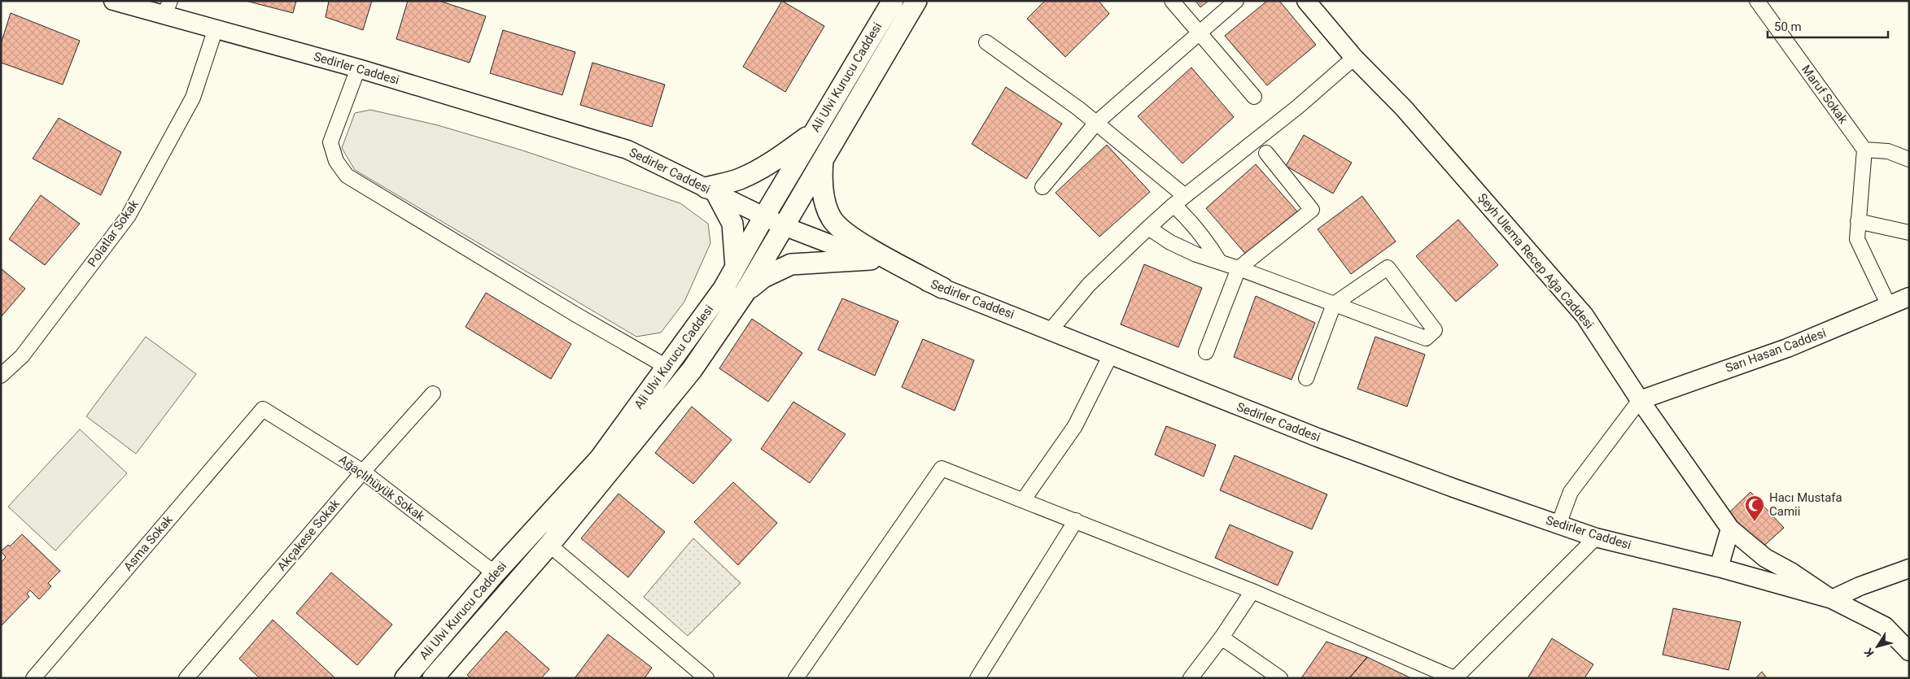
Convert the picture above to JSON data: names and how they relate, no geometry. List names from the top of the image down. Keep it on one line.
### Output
{"streets":{"main road":["Ali Ulvi Kurucu Caddesi"],"street":["Sedirler Caddesi","Maruf Sokak","Polatlar Sokak","Şeyh Ulema Recep Ağa Caddesi","Sarı Hasan Caddesi","Ağaçlıhüyük Sokak","Akçakese Sokak","Asma Sokak"]},"crossings":[["Sedirler Caddesi","Ali Ulvi Kurucu Caddesi"],["Sedirler Caddesi","Polatlar Sokak"],["Sedirler Caddesi","Şeyh Ulema Recep Ağa Caddesi"],["Ali Ulvi Kurucu Caddesi","Ağaçlıhüyük Sokak"],["Şeyh Ulema Recep Ağa Caddesi","Sarı Hasan Caddesi"],["Ağaçlıhüyük Sokak","Akçakese Sokak"],["Ağaçlıhüyük Sokak","Asma Sokak"]],"places":{"mosque":["Hacı Mustafa Camii"]},"scale_bar":"50 m","north":"bottom left"}
